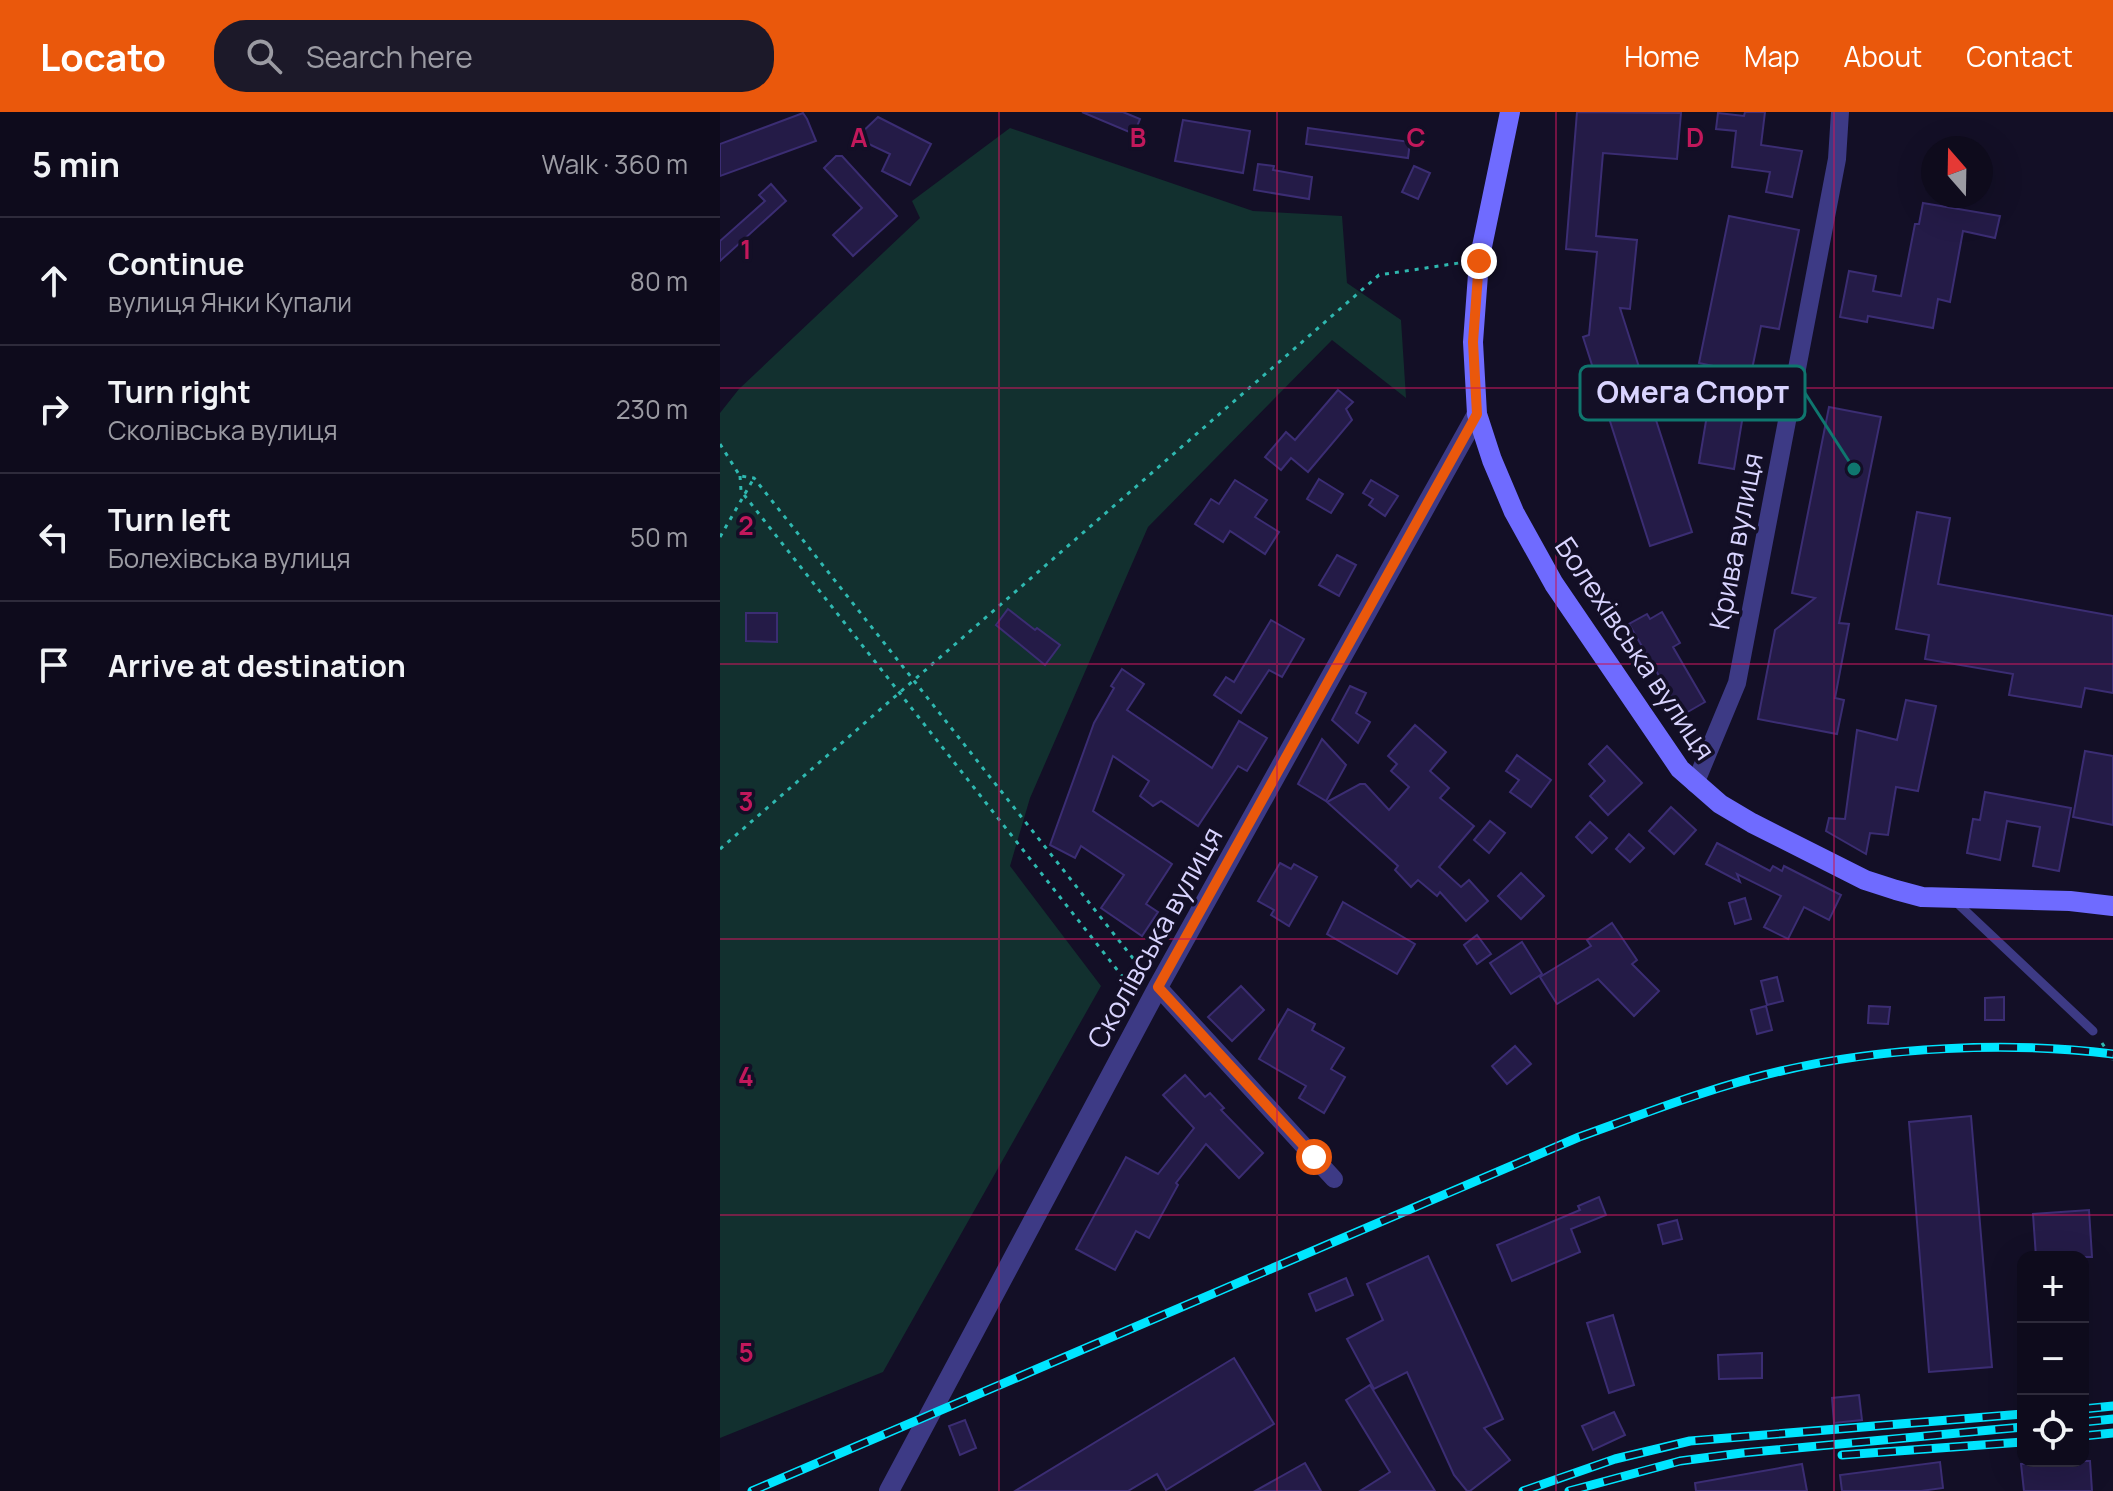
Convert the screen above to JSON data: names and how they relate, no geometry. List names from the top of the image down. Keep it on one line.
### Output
{"streets":{"main road":["Болехівська вулиця"],"street":["Крива вулиця","Сколівська вулиця"]},"crossings":[["Крива вулиця","Болехівська вулиця"],["Болехівська вулиця","Сколівська вулиця"]],"places":["Омега Спорт"],"north":"top","page":{"header":"Locato","search":"Search here","nav":["Home","Map","About","Contact"],"heading":["5 min","Walk · 360 m"],"list":[["Continue","вулиця Янки Купали","80 m"],["Turn right","Сколівська вулиця","230 m"],["Turn left","Болехівська вулиця","50 m"],"Arrive at destination"],"map_buttons":["+","−"]},"grid":{"columns":["A","B","C","D"],"rows":["1","2","3","4","5"]}}
